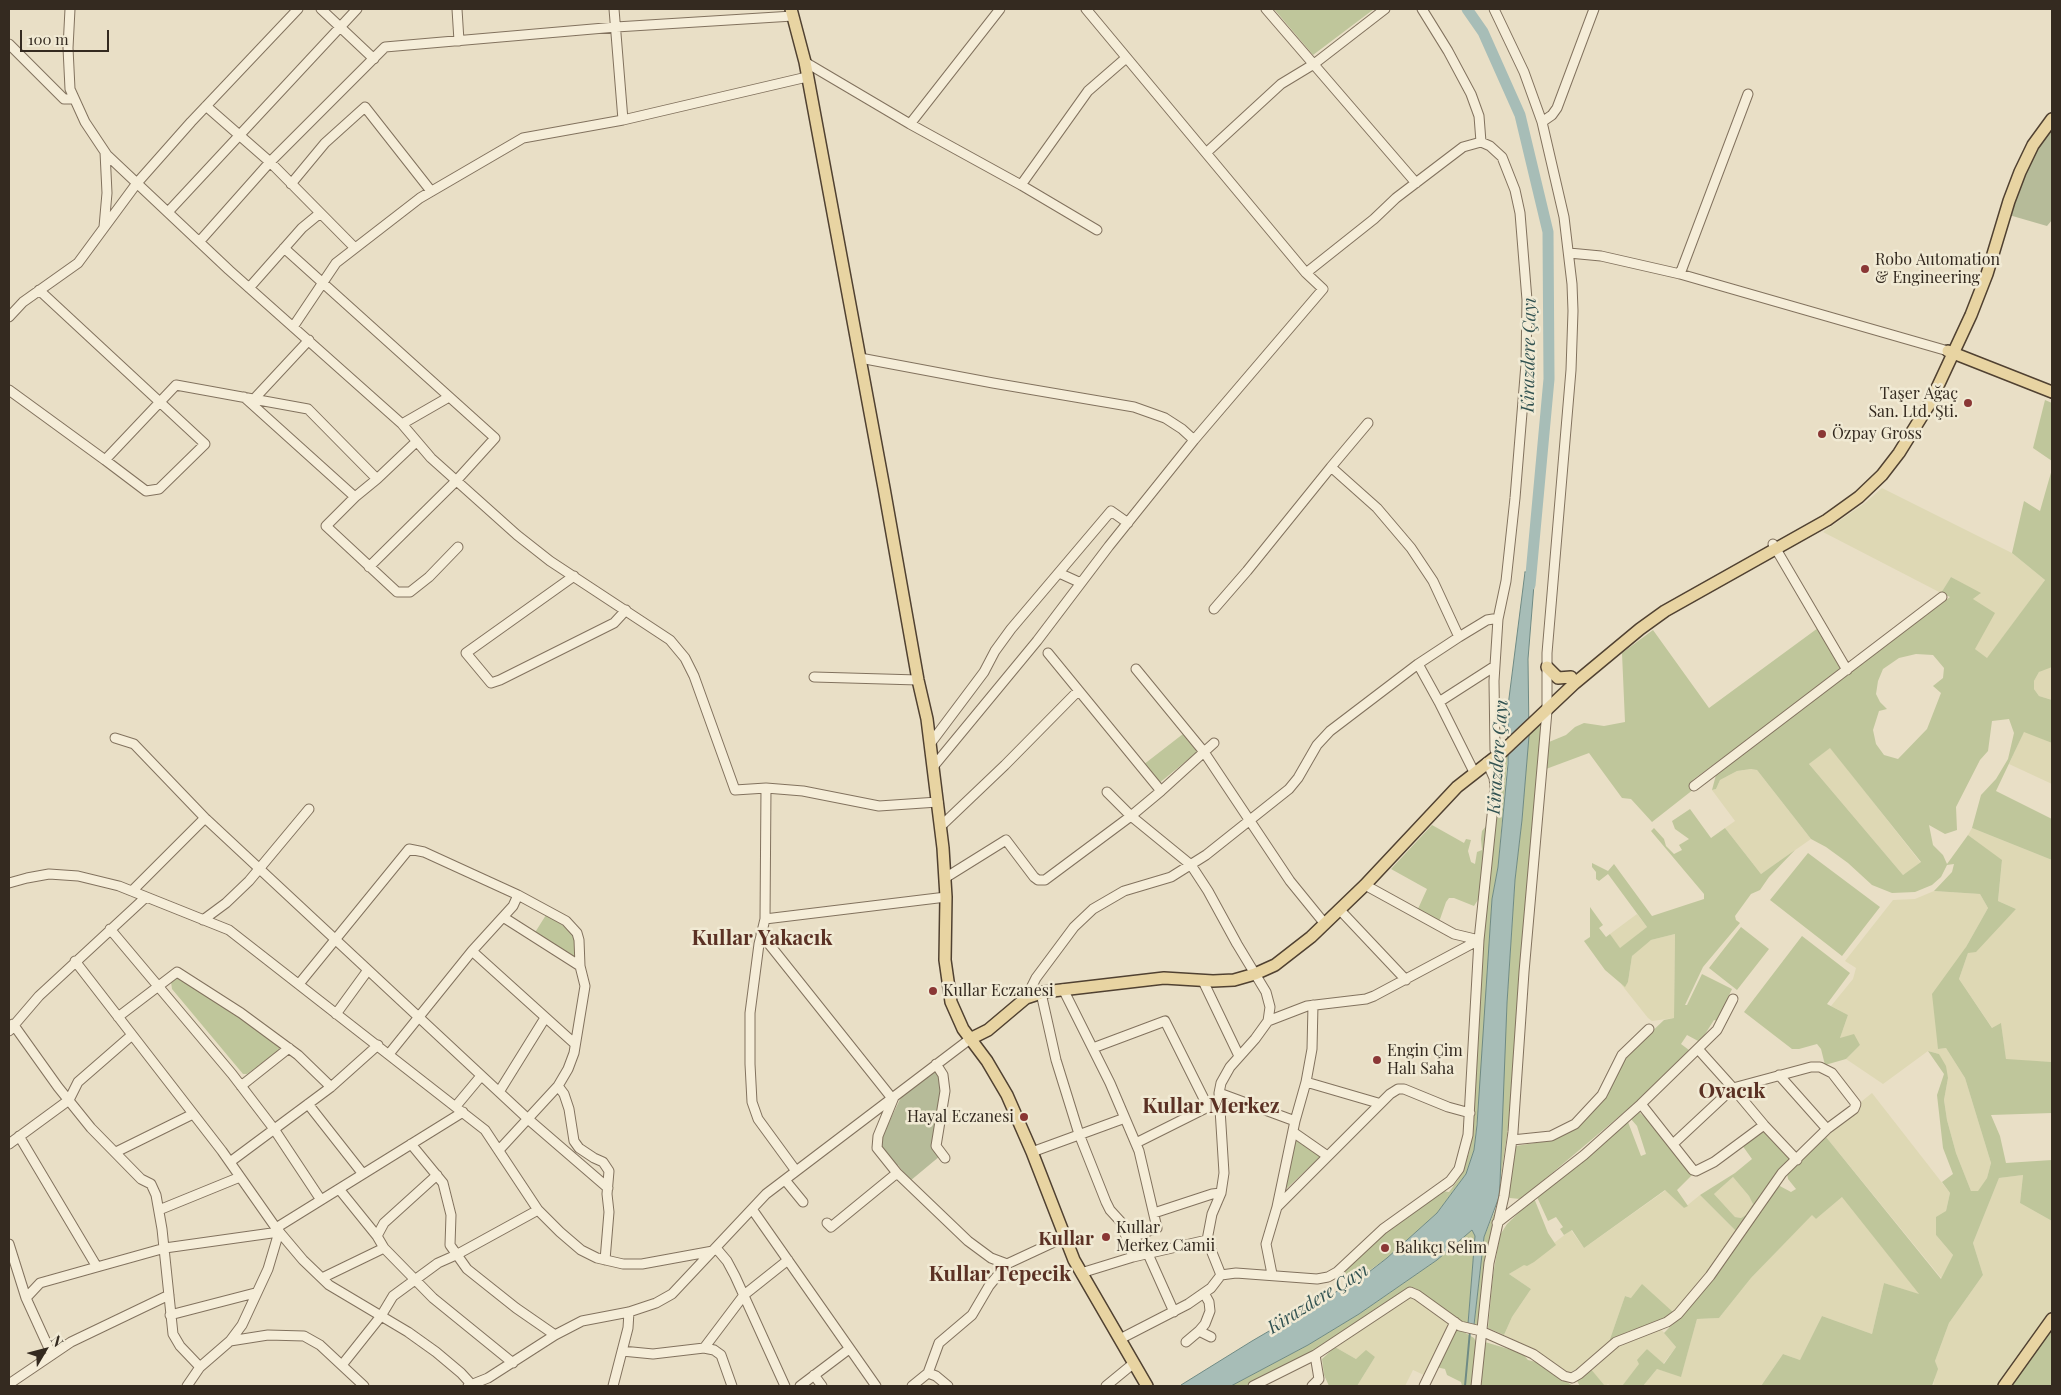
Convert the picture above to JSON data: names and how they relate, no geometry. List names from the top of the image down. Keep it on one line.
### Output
{"districts":["Kullar Yakacık","Ovacık","Kullar Merkez","Kullar","Kullar Tepecik"],"water":["Kirazdere Çayı"],"places":["Robo Automation & Engineering","Taşer Ağaç San. Ltd. Şti.","Özpay Gross","Kullar Eczanesi","Engin Çim Halı Saha","Hayal Eczanesi","Kullar Merkez Camii","Balıkçı Selim"],"scale_bar":"100 m","north":"top right"}
